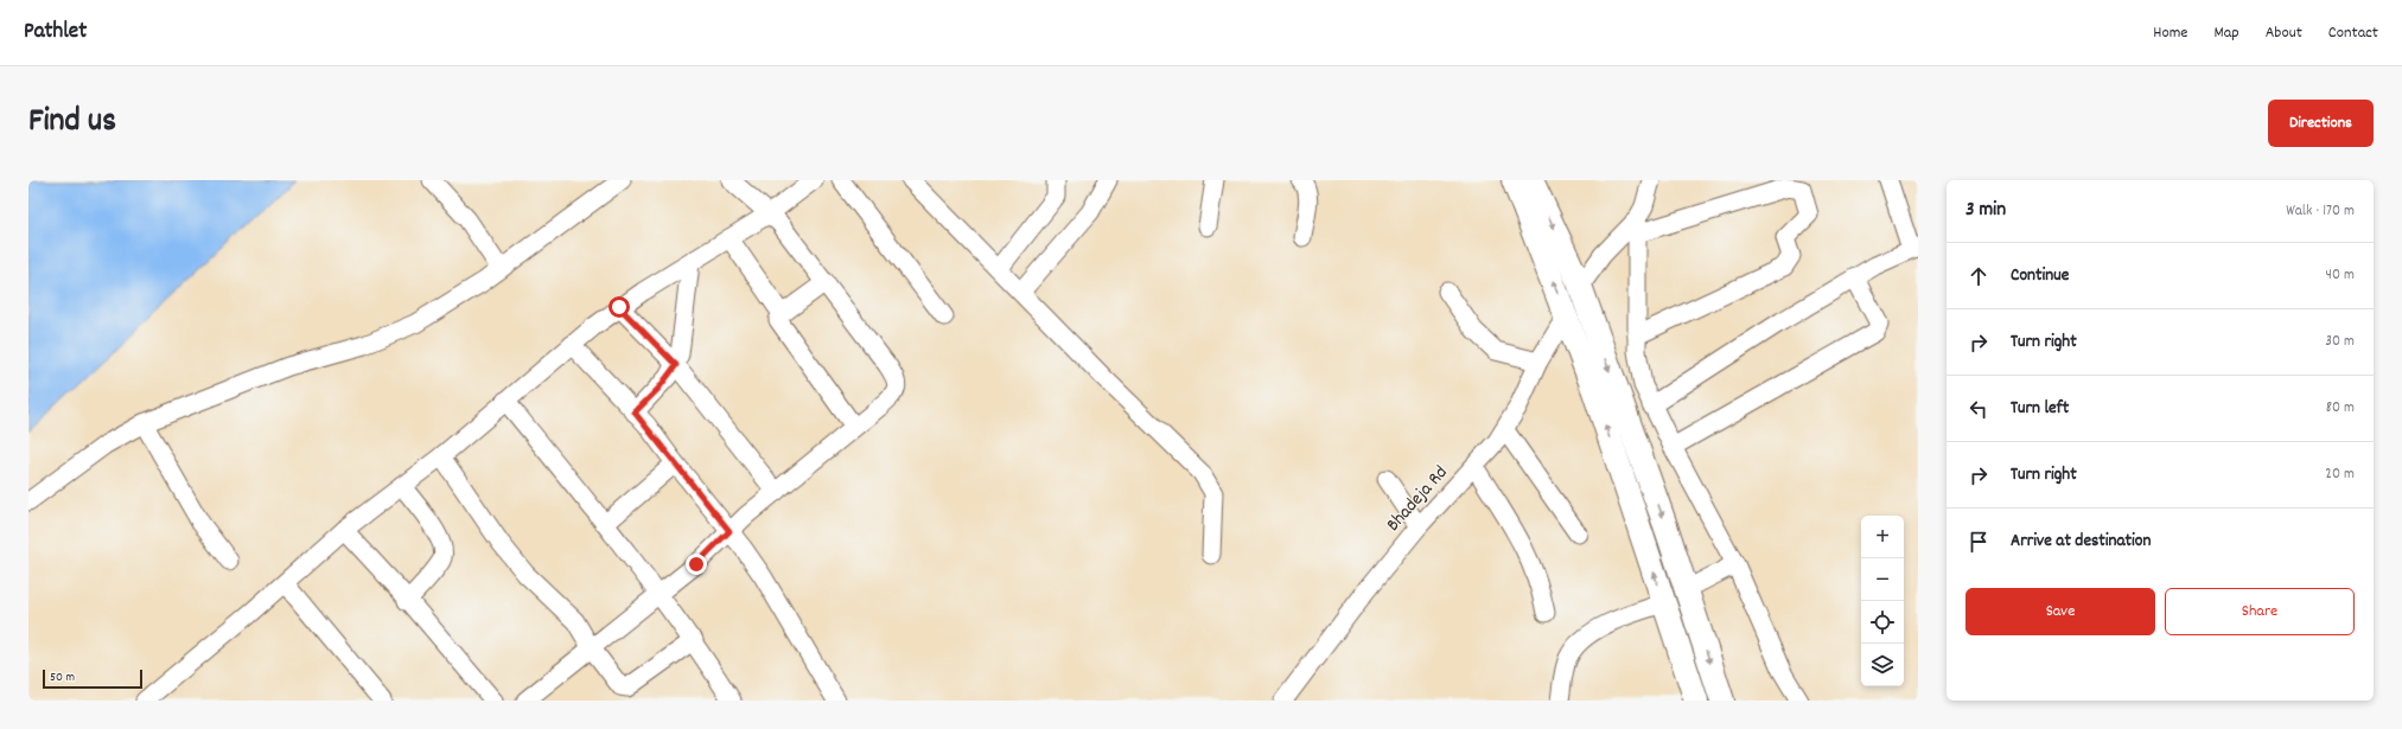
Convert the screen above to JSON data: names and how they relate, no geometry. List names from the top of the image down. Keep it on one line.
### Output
{"streets":{"street":["Bhadeja Rd"]},"scale_bar":"50 m","page":{"header":"Pathlet","nav":["Home","Map","About","Contact"],"title":"Find us","buttons":["Directions",["Save","Share"]],"heading":["3 min","Walk · 170 m"],"list":[["Continue","40 m"],["Turn right","30 m"],["Turn left","80 m"],["Turn right","20 m"],"Arrive at destination"],"map_buttons":["+","−"],"scale":"50 m"}}
